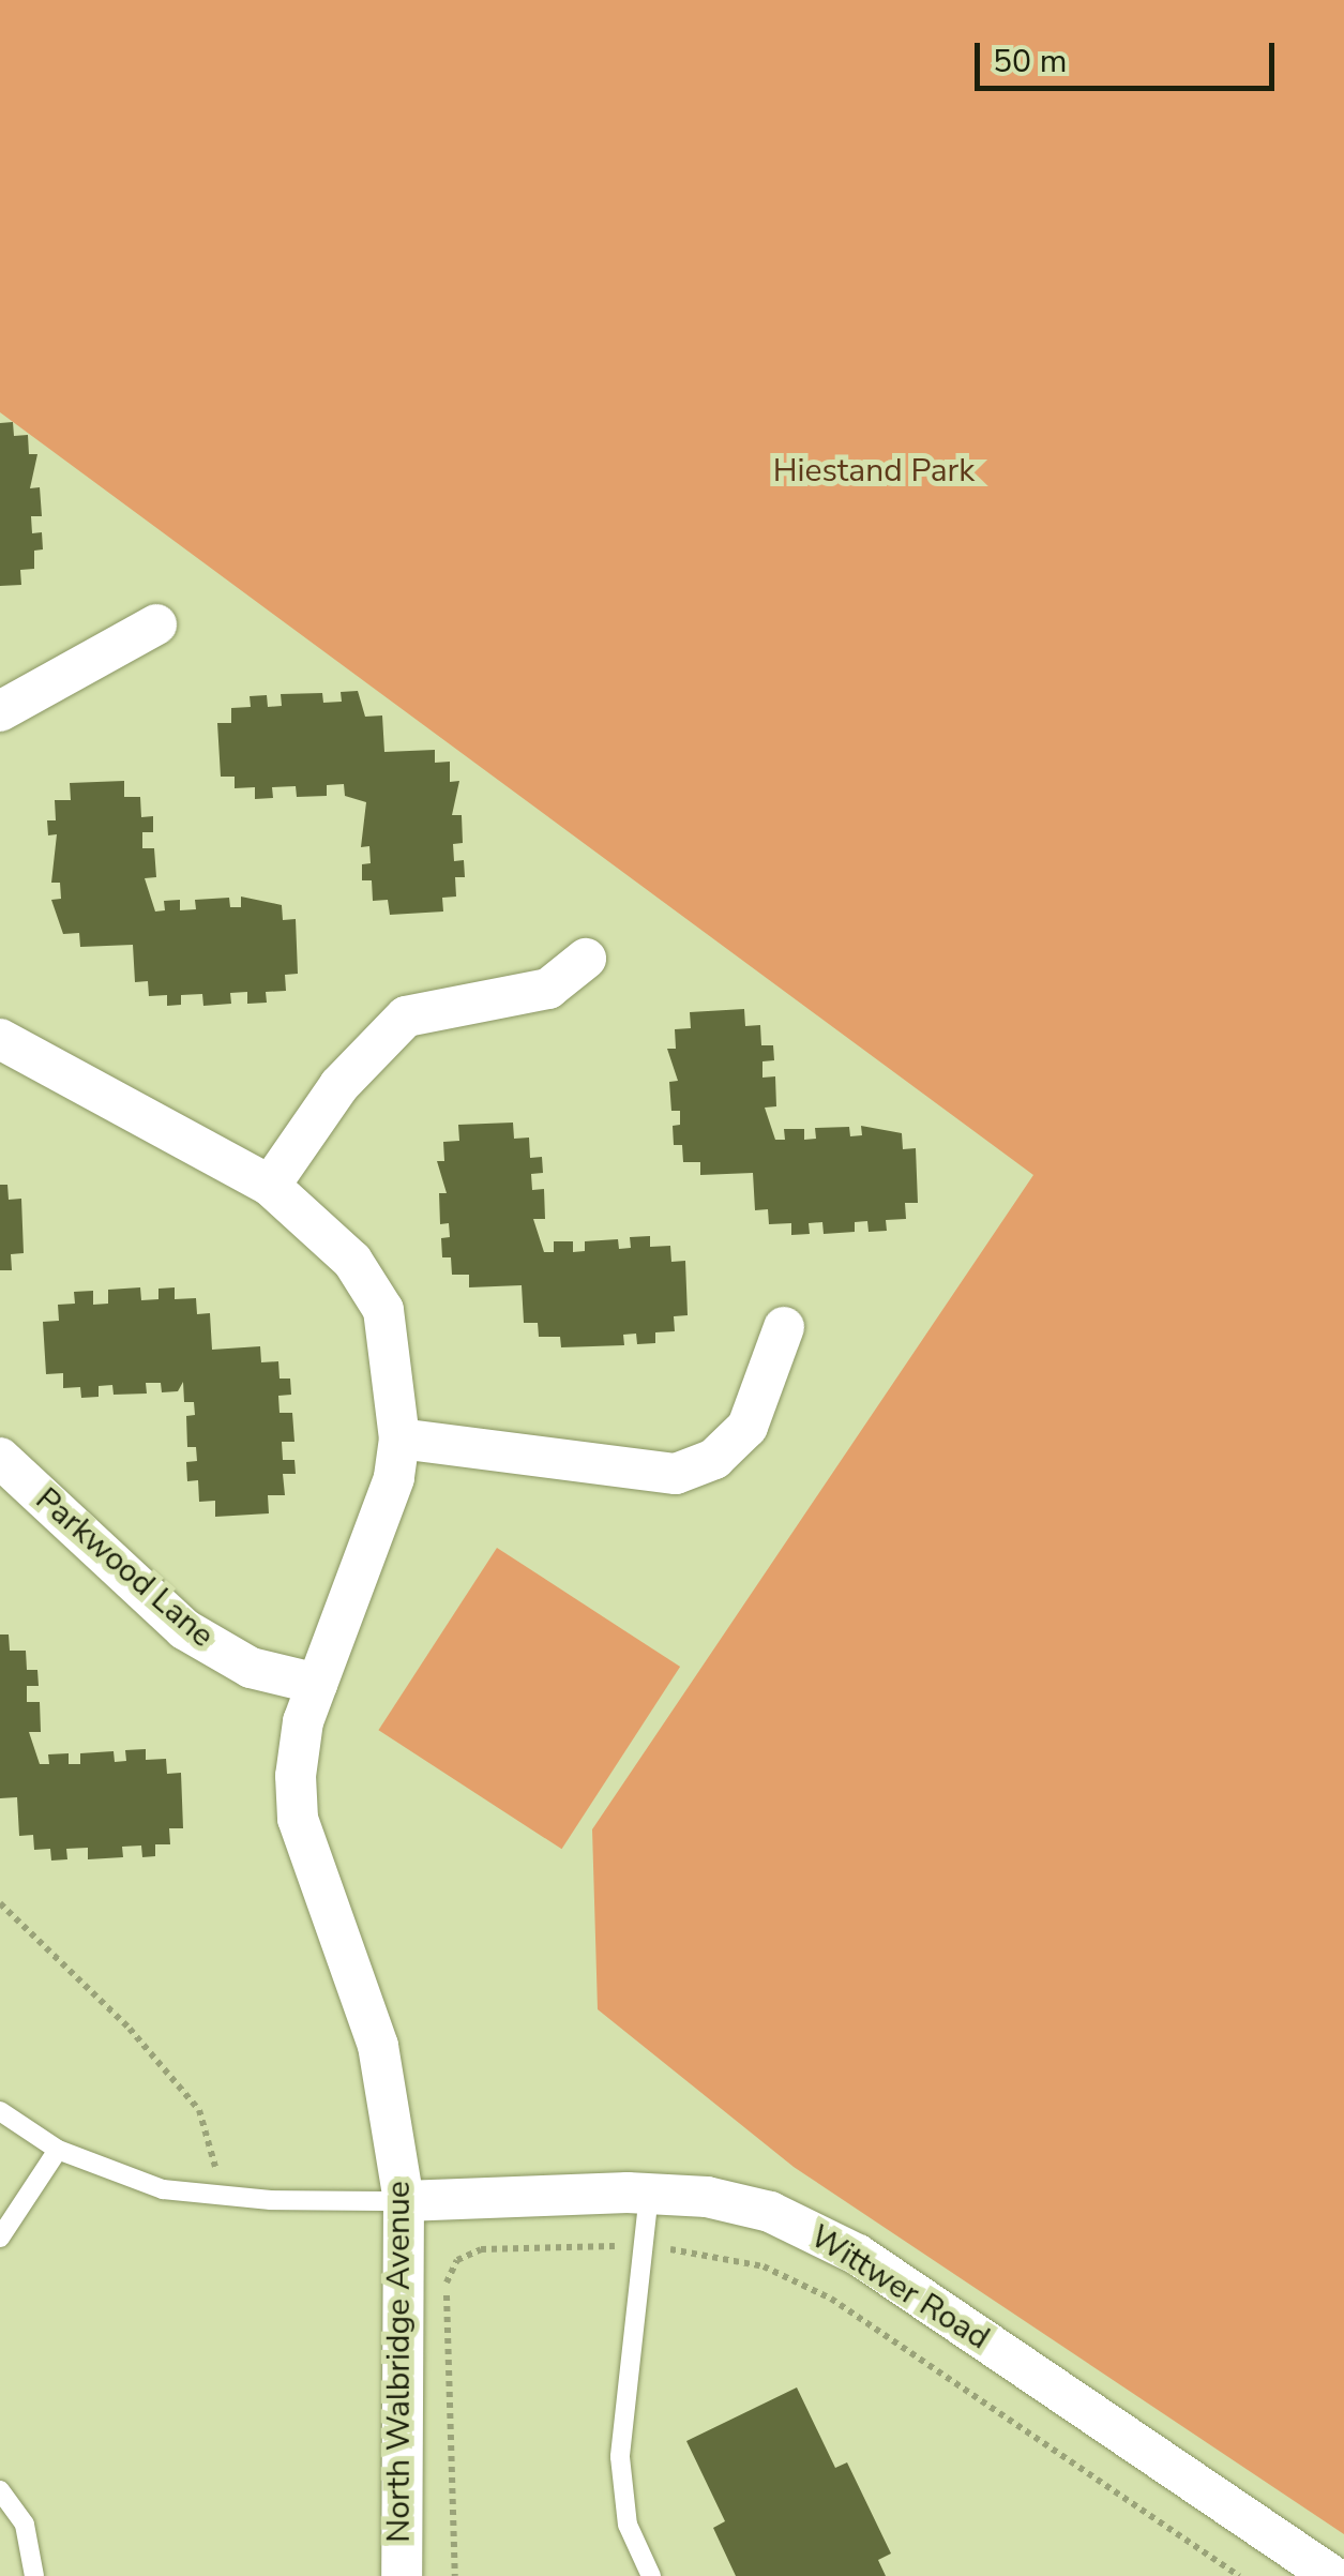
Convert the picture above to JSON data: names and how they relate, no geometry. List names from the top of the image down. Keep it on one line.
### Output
{"streets":{"street":["Parkwood Lane","Wittwer Road","North Walbridge Avenue"]},"crossings":[["Parkwood Lane","North Walbridge Avenue"],["Wittwer Road","North Walbridge Avenue"]],"parks":["Hiestand Park"],"scale_bar":"50 m"}
